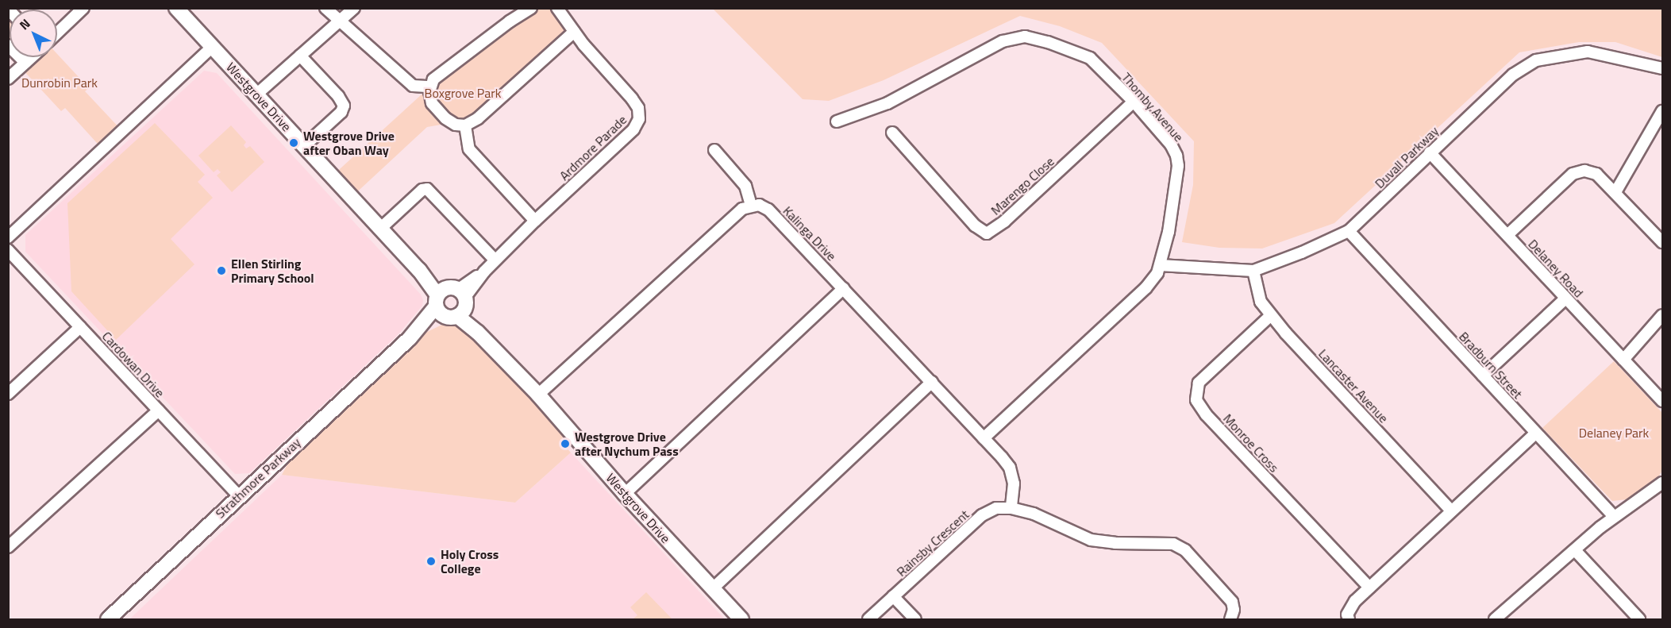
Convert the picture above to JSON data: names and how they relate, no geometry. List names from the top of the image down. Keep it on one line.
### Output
{"streets":{"street":["Westgrove Drive","Thomby Avenue","Ardmore Parade","Duvall Parkway","Marengo Close","Kalinga Drive","Delaney Road","Cardowan Drive","Bradburn Street","Lancaster Avenue","Monroe Cross","Strathmore Parkway","Rainsby Crescent"]},"crossings":[["Westgrove Drive","Ardmore Parade"],["Westgrove Drive","Strathmore Parkway"],["Thomby Avenue","Duvall Parkway"],["Thomby Avenue","Marengo Close"],["Thomby Avenue","Kalinga Drive"],["Ardmore Parade","Strathmore Parkway"],["Duvall Parkway","Delaney Road"],["Duvall Parkway","Bradburn Street"],["Duvall Parkway","Lancaster Avenue"],["Kalinga Drive","Rainsby Crescent"],["Cardowan Drive","Strathmore Parkway"],["Lancaster Avenue","Monroe Cross"]],"parks":["Dunrobin Park","Boxgrove Park","Delaney Park"],"places":["Westgrove Drive after Oban Way","Ellen Stirling Primary School","Westgrove Drive after Nychum Pass","Holy Cross College"],"north":"top left"}
